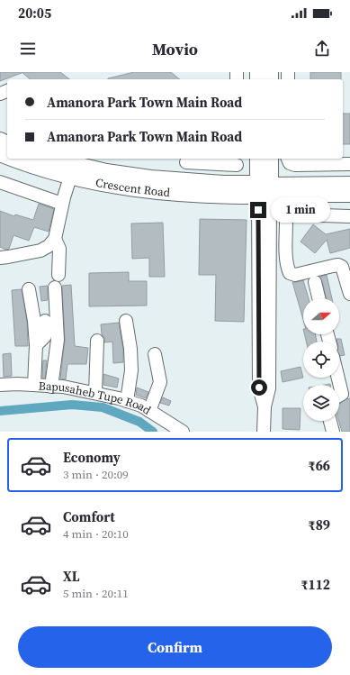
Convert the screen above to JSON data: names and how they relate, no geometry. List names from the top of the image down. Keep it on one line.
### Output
{"streets":{"main road":["Crescent Road"],"street":["Bapusaheb Tupe Road"]},"north":"right","page":{"status":"20:05","header":"Movio","banner":["Amanora Park Town Main Road","Amanora Park Town Main Road"],"bubble":"1 min","list":[{"name":"Economy","note":"3 min · 20:09","value":"₹66"},{"name":"Comfort","note":"4 min · 20:10","value":"₹89"},{"name":"XL","note":"5 min · 20:11","value":"₹112"}],"buttons":"Confirm"}}
